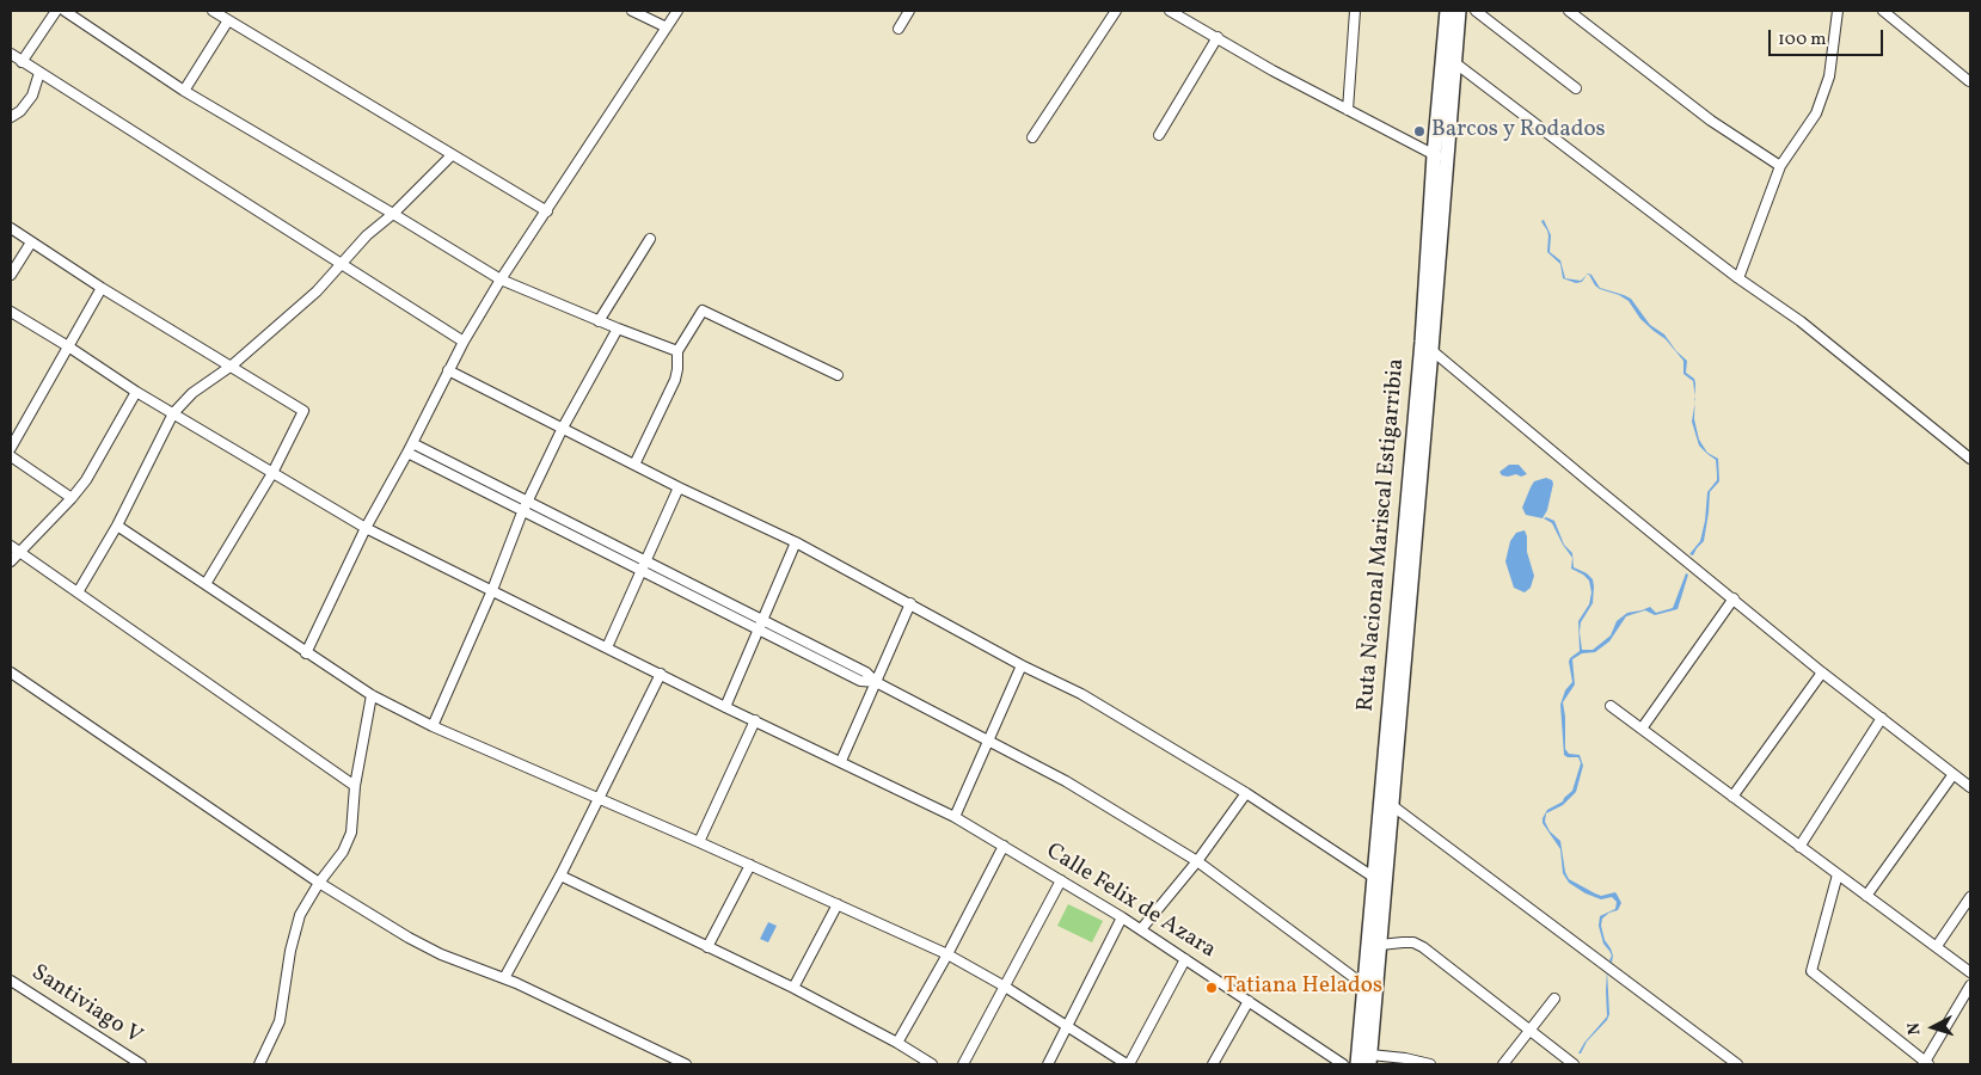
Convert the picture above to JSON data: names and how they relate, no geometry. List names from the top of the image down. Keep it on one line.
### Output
{"streets":{"highway":["Ruta Nacional Mariscal Estigarribia"],"street":["Calle Felix de Azara","Santiviago V"]},"places":["Barcos y Rodados","Tatiana Helados"],"scale_bar":"100 m","north":"left"}
